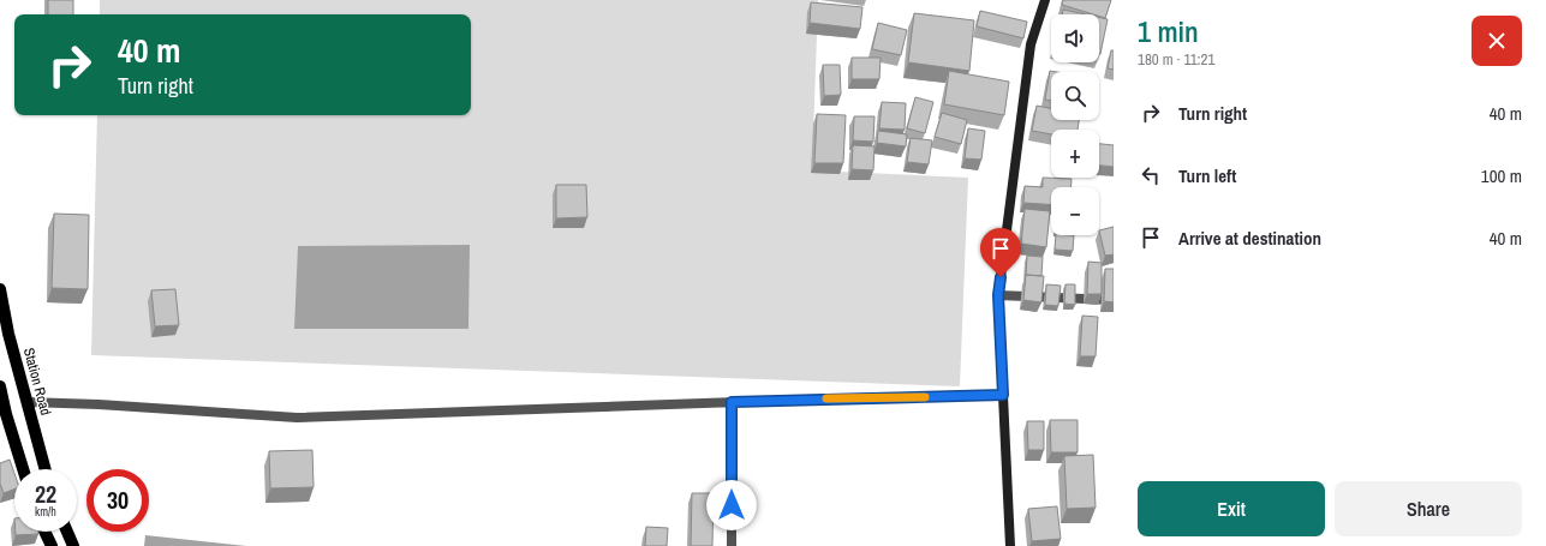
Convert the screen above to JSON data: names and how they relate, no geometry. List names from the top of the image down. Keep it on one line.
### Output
{"streets":{"main road":["Station Road"]},"page":{"heading":["1 min","180 m · 11:21"],"map_buttons":["+","−"],"turn":["40 m","Turn right"],"list":[{"name":"Turn right","value":"40 m"},{"name":"Turn left","value":"100 m"},{"name":"Arrive at destination","value":"40 m"}],"speed":"22 km/h","limit":"30","buttons":["Exit","Share"]}}
